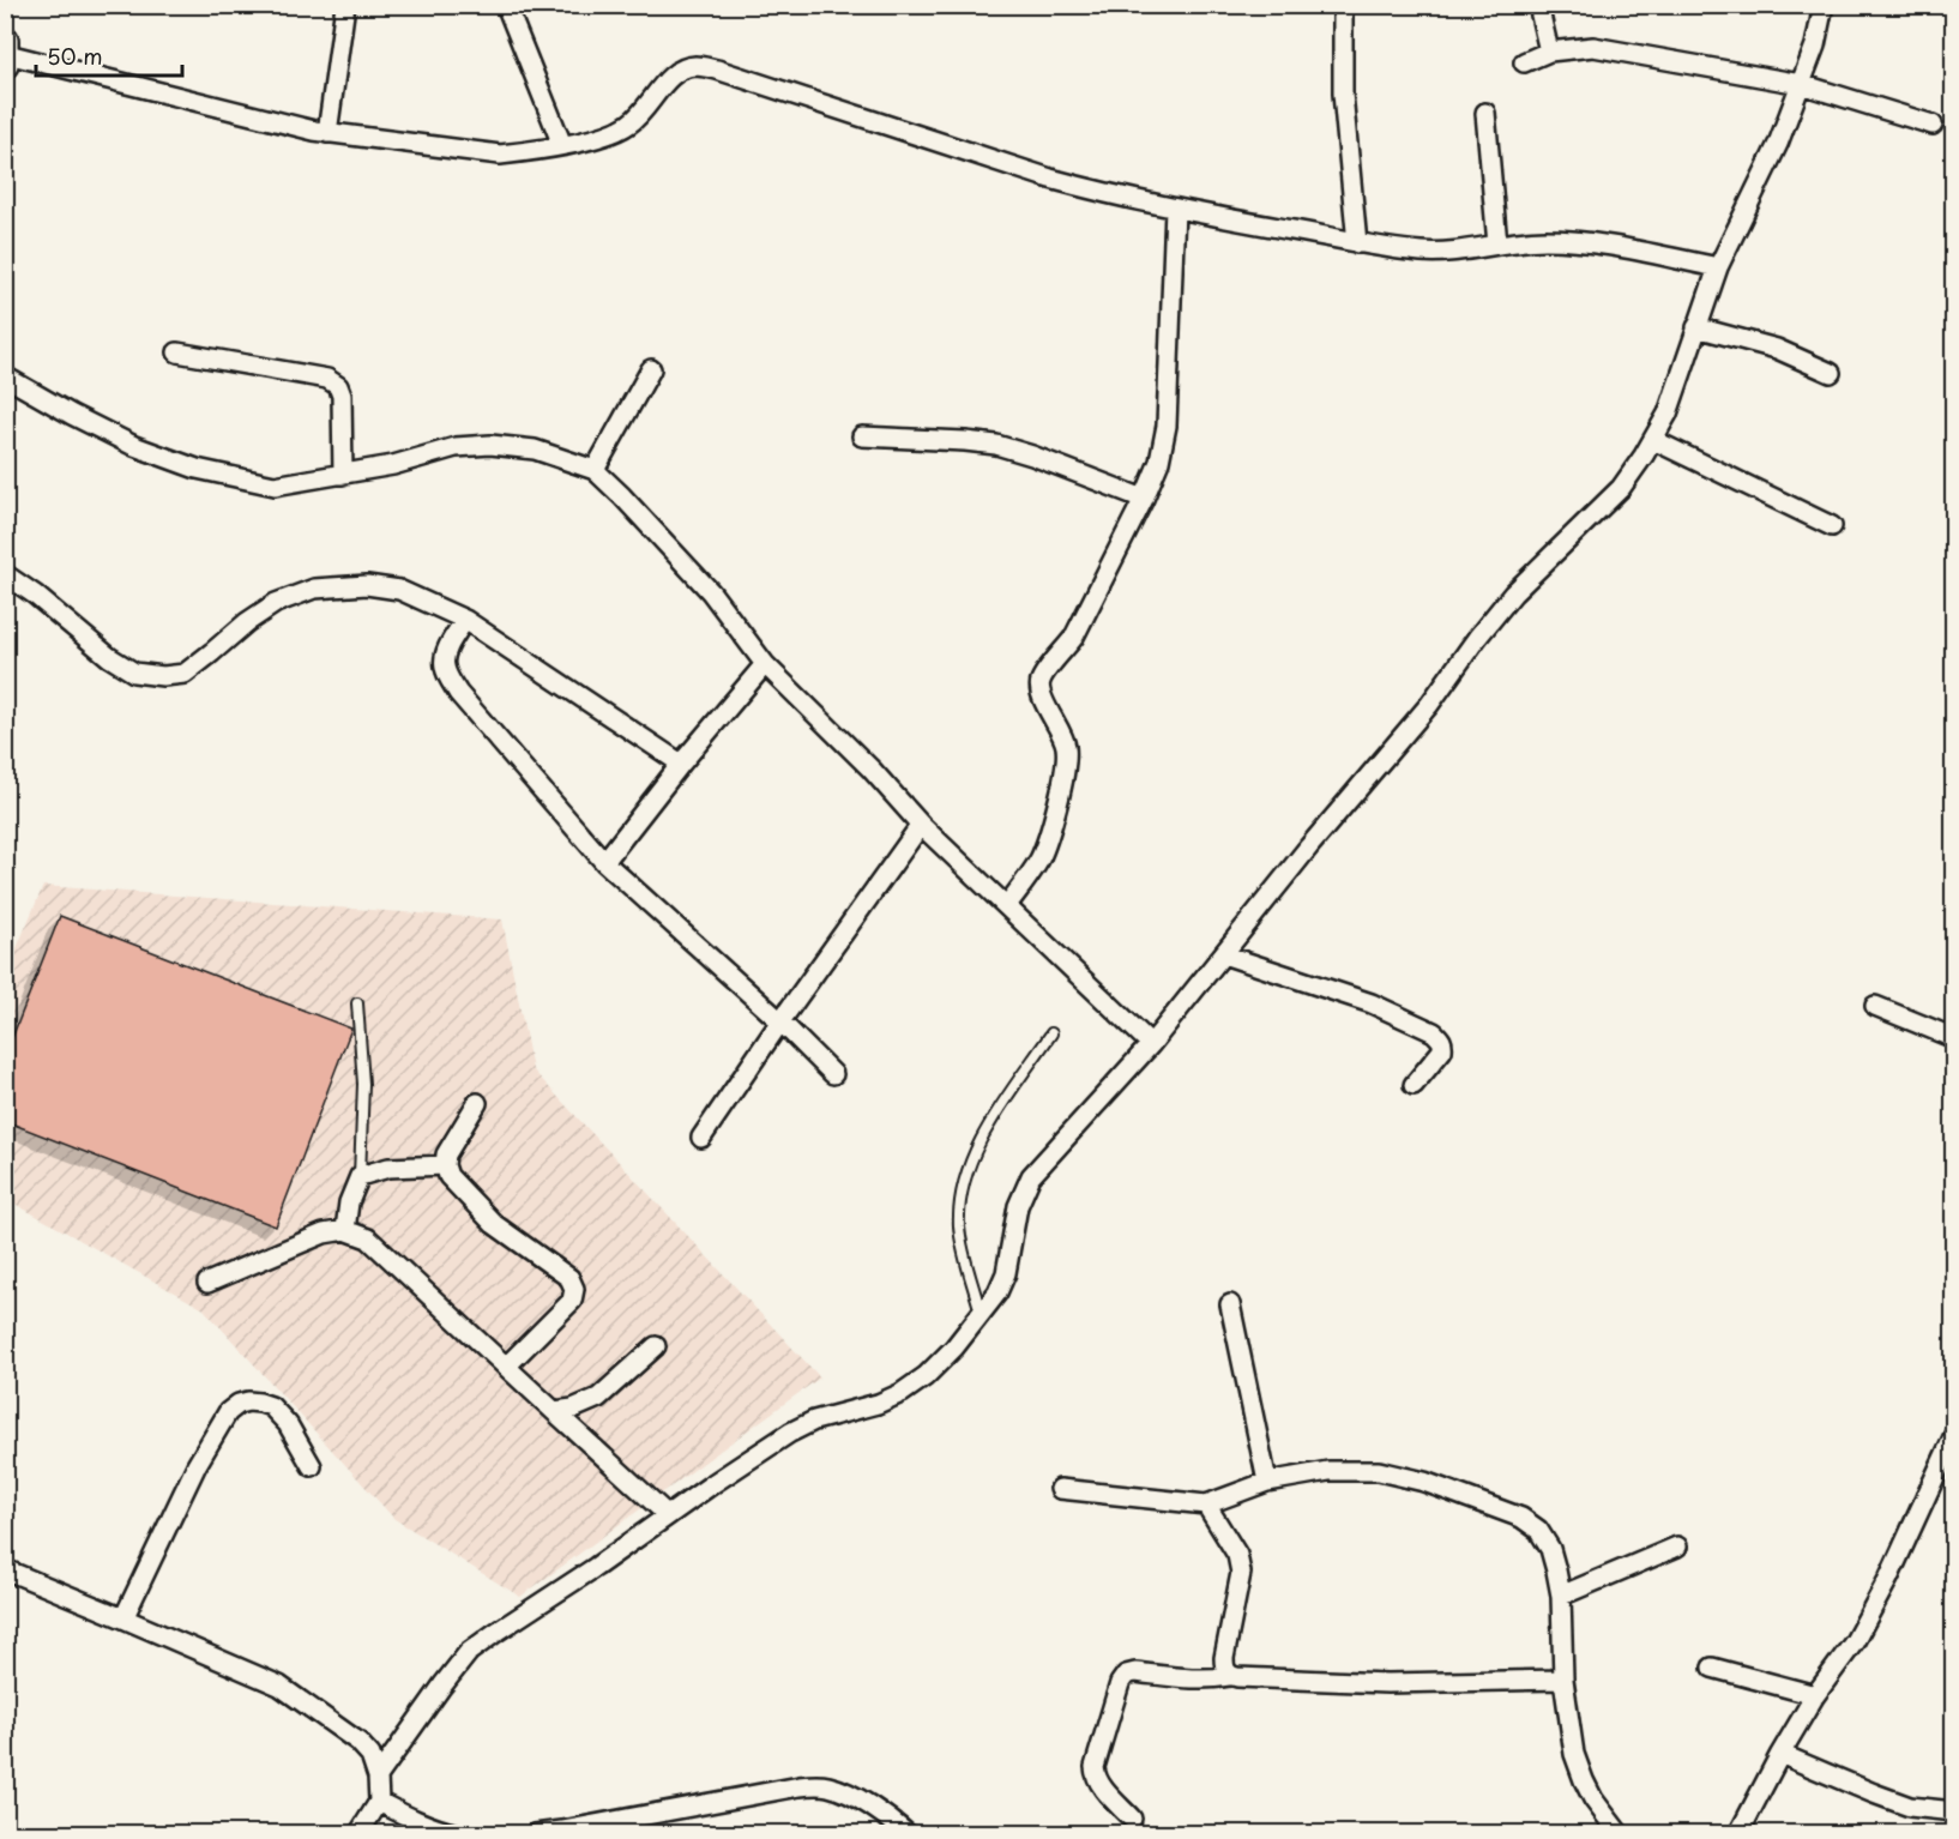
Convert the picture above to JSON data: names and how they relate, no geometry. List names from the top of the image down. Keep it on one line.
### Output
{"scale_bar":"50 m"}
